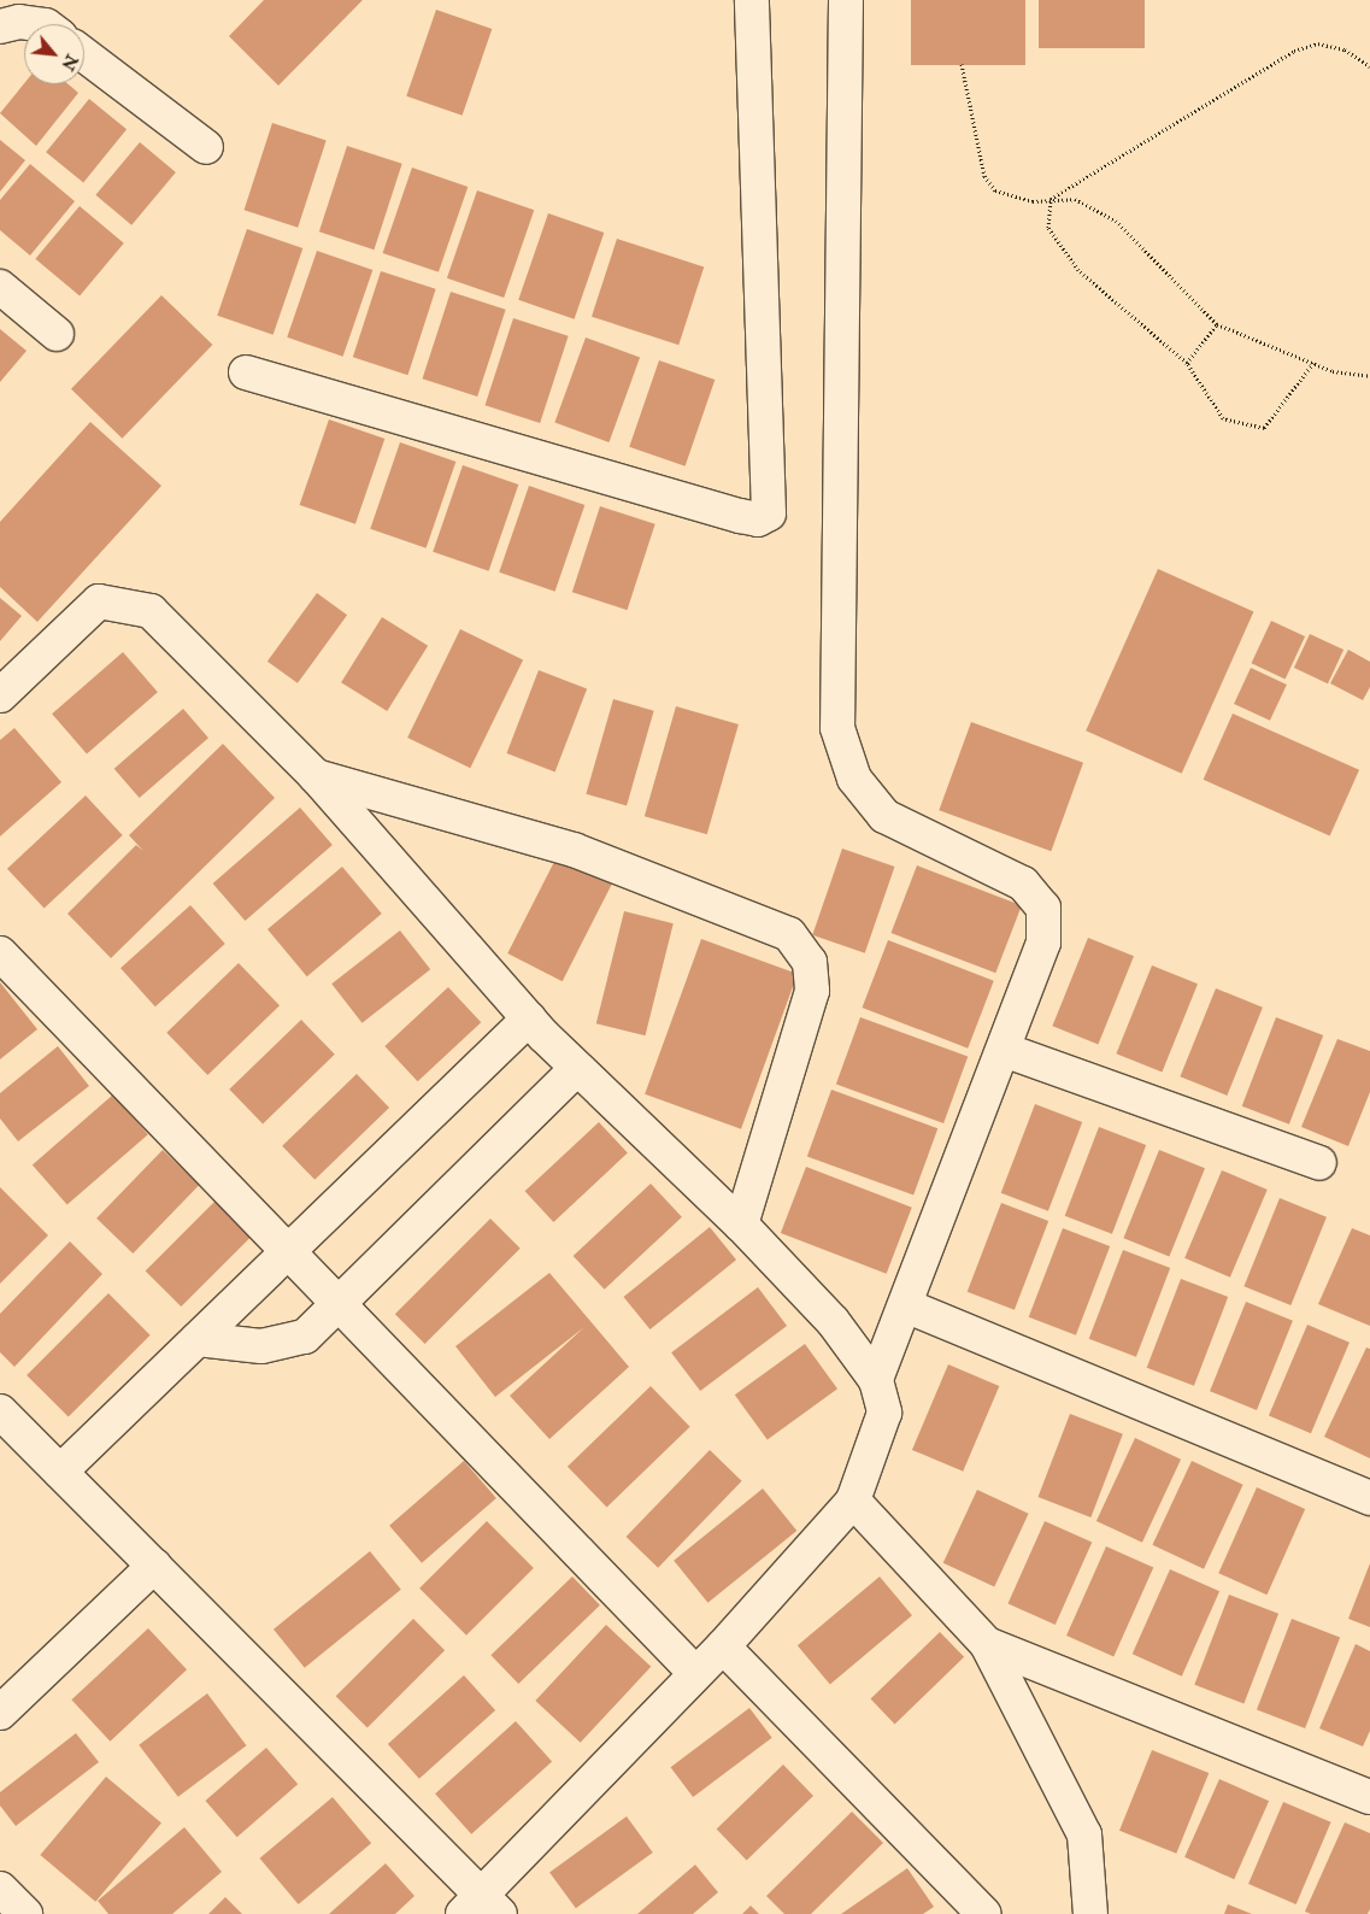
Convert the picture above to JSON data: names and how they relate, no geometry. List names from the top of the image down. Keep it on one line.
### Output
{"north":"bottom right"}
